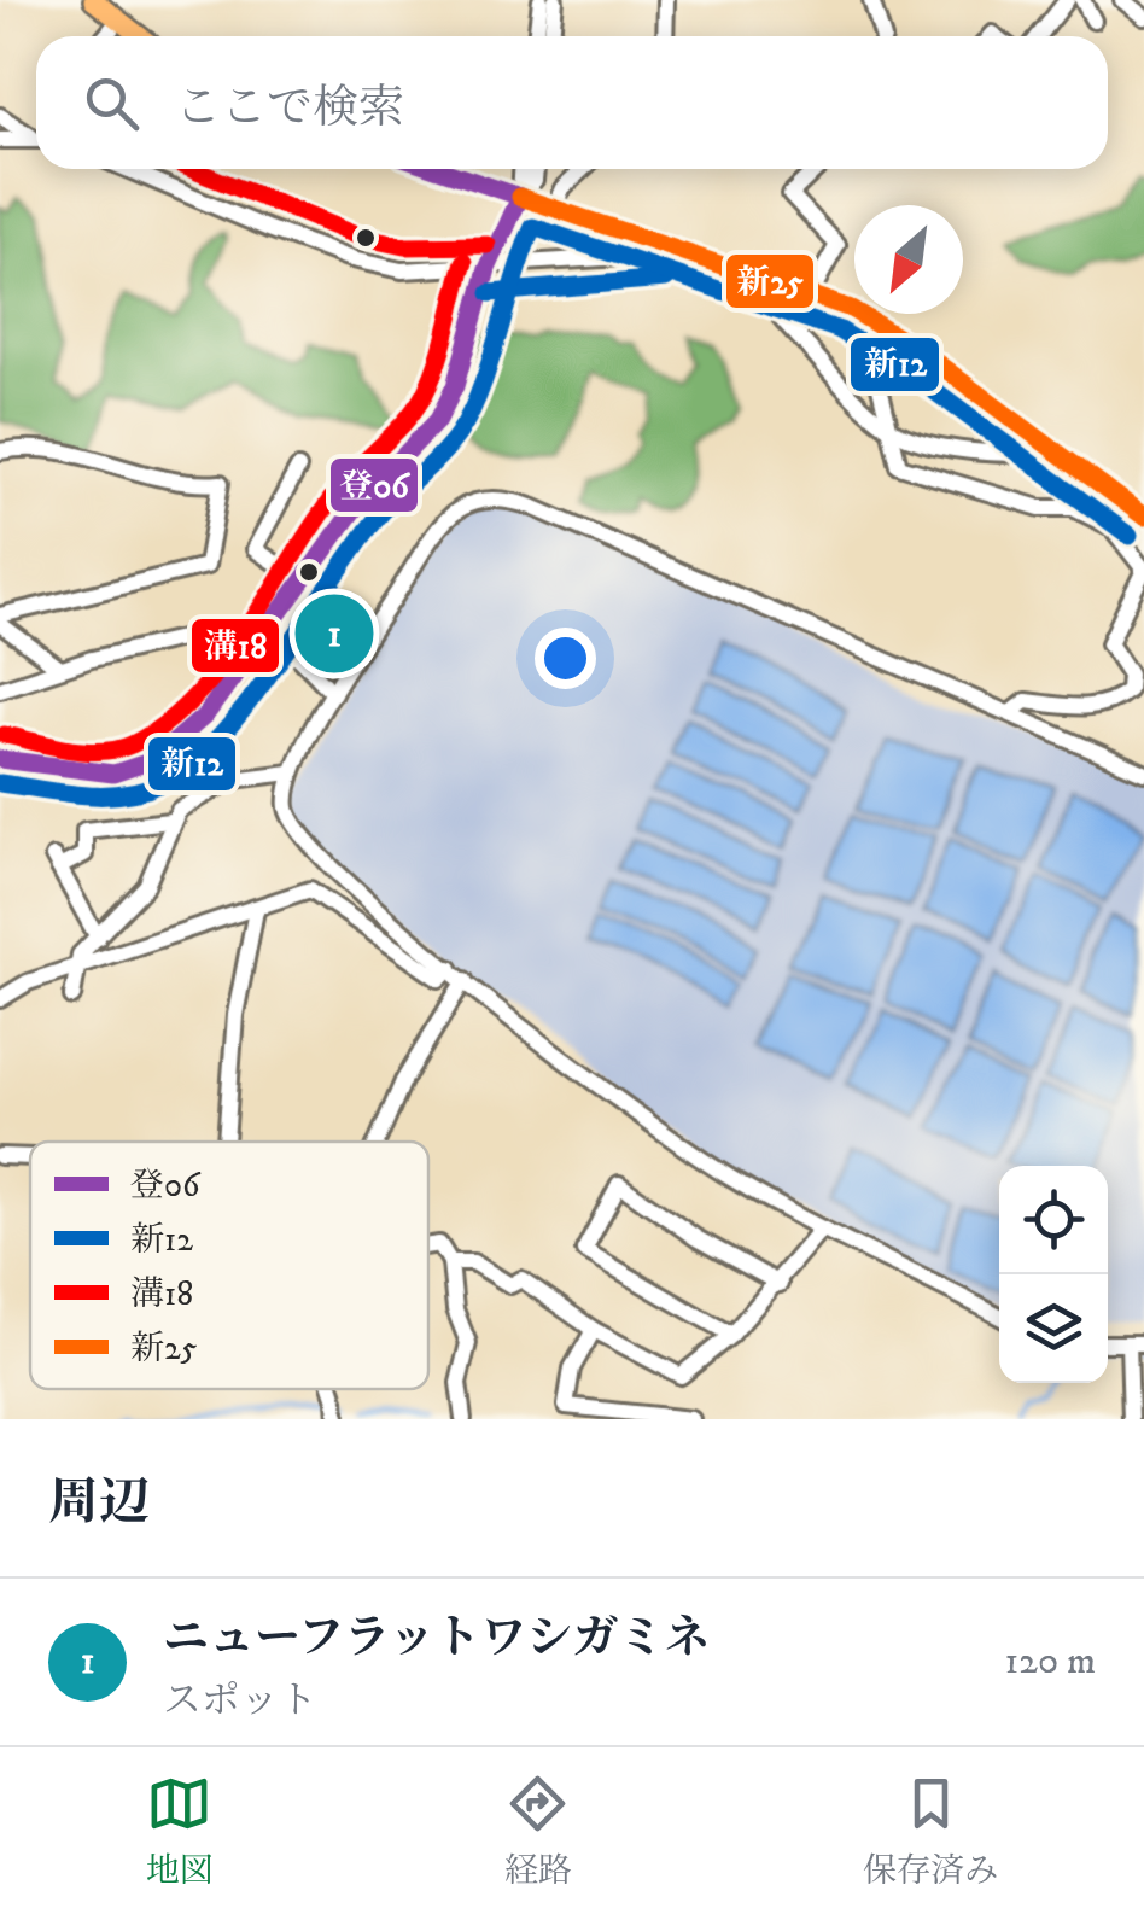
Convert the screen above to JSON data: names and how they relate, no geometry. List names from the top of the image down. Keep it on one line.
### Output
{"lines":["transit line 登06","transit line 溝18","transit line 新25","transit line 新12"],"legend":["登06","新12","溝18","新25"],"north":"bottom left","page":{"search":"ここで検索","pins":"1","heading":"周辺","list":[{"mark":"1","name":"ニューフラットワシガミネ","note":"スポット","value":"120 m"}],"nav":["地図","経路","保存済み"]}}
